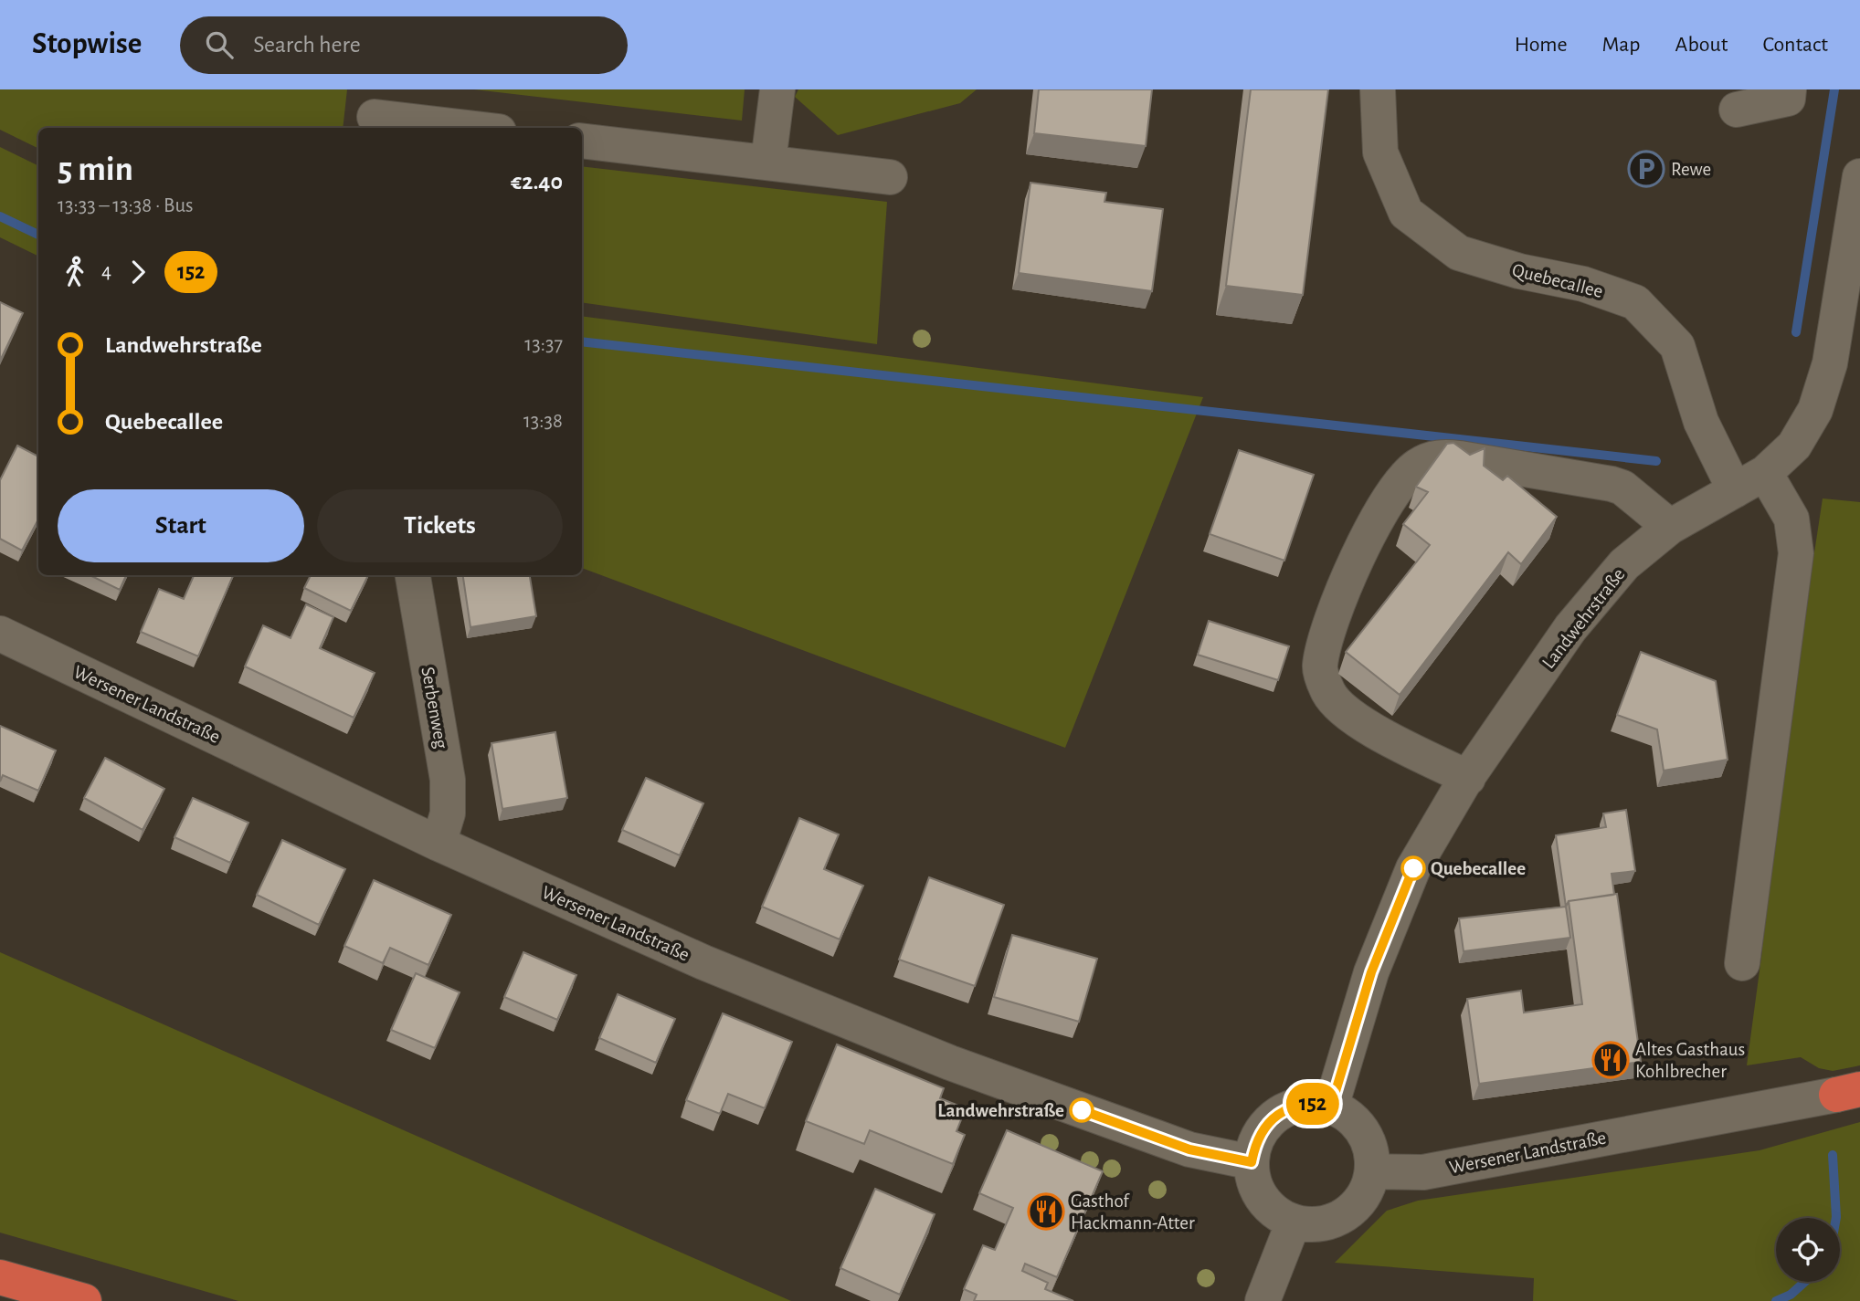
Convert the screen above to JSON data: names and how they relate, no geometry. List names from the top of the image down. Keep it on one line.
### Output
{"streets":{"street":["Quebecallee","Landwehrstraße","Wersener Landstraße","Serbenweg"]},"crossings":[["Quebecallee","Landwehrstraße"],["Landwehrstraße","Wersener Landstraße"],["Wersener Landstraße","Serbenweg"]],"places":{"parking":["Rewe"],"other":["Quebecallee","Landwehrstraße"],"restaurant":["Altes Gasthaus Kohlbrecher","Gasthof Hackmann-Atter"]},"lines":["bus line 152"],"page":{"header":"Stopwise","search":"Search here","nav":["Home","Map","About","Contact"],"on_map":"152","heading":["5 min","13:33 – 13:38 · Bus","€2.40"],"legs":["4","152"],"list":[{"name":"Landwehrstraße","value":"13:37"},{"name":"Quebecallee","value":"13:38"}],"buttons":["Start","Tickets"]}}
